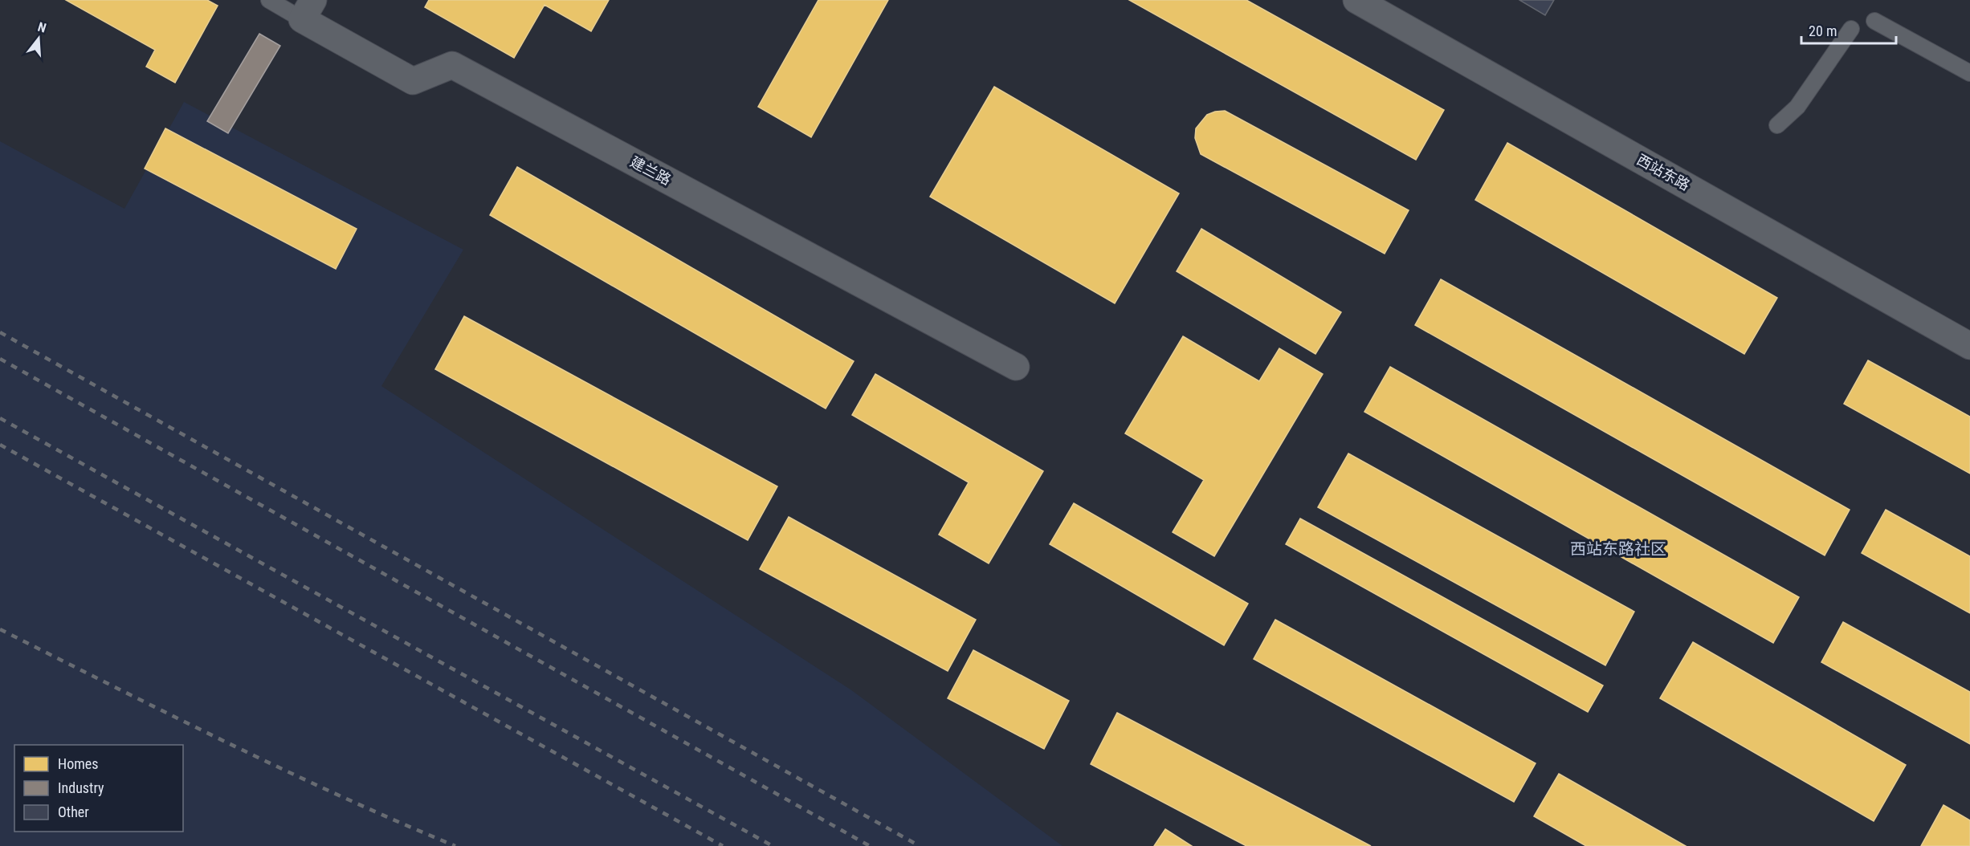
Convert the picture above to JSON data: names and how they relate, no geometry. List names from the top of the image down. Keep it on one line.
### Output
{"streets":{"street":["建兰路","西站东路"]},"districts":["西站东路社区"],"legend":["Homes","Industry","Other"],"scale_bar":"20 m","north":"top"}
